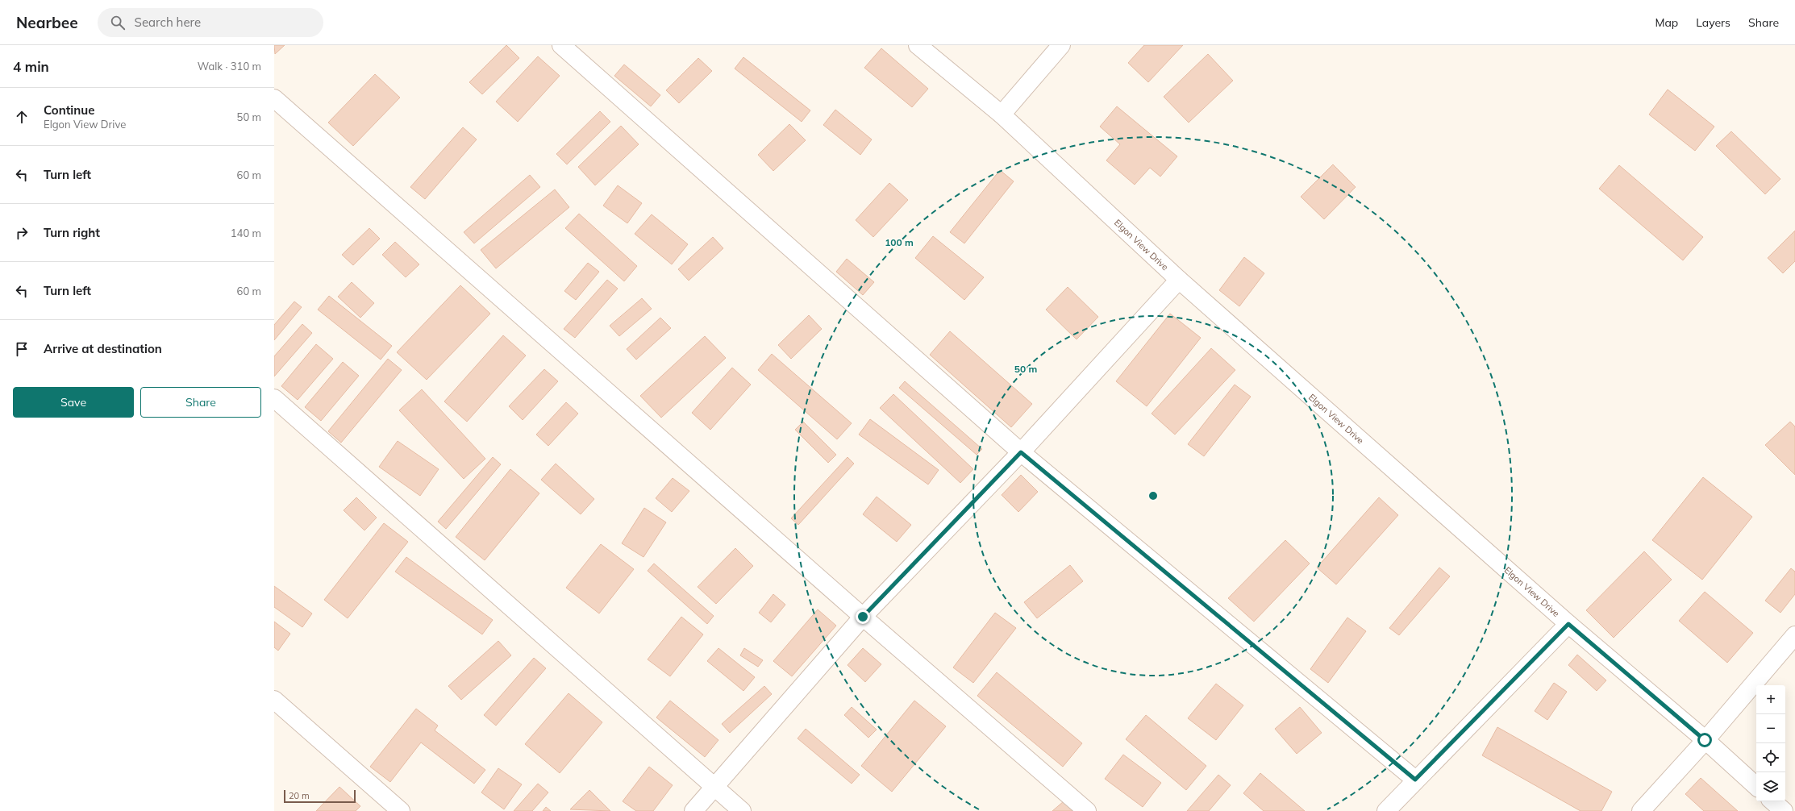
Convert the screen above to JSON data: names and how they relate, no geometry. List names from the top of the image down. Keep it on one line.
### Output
{"streets":{"street":["Elgon View Drive"]},"scale_bar":"20 m","page":{"header":"Nearbee","search":"Search here","nav":["Map","Layers","Share"],"heading":["4 min","Walk · 310 m"],"list":[["Continue","Elgon View Drive","50 m"],["Turn left","60 m"],["Turn right","140 m"],["Turn left","60 m"],"Arrive at destination"],"buttons":["Save","Share"],"map_buttons":["+","−"],"scale":"20 m"},"rings":["100 m","50 m"]}
